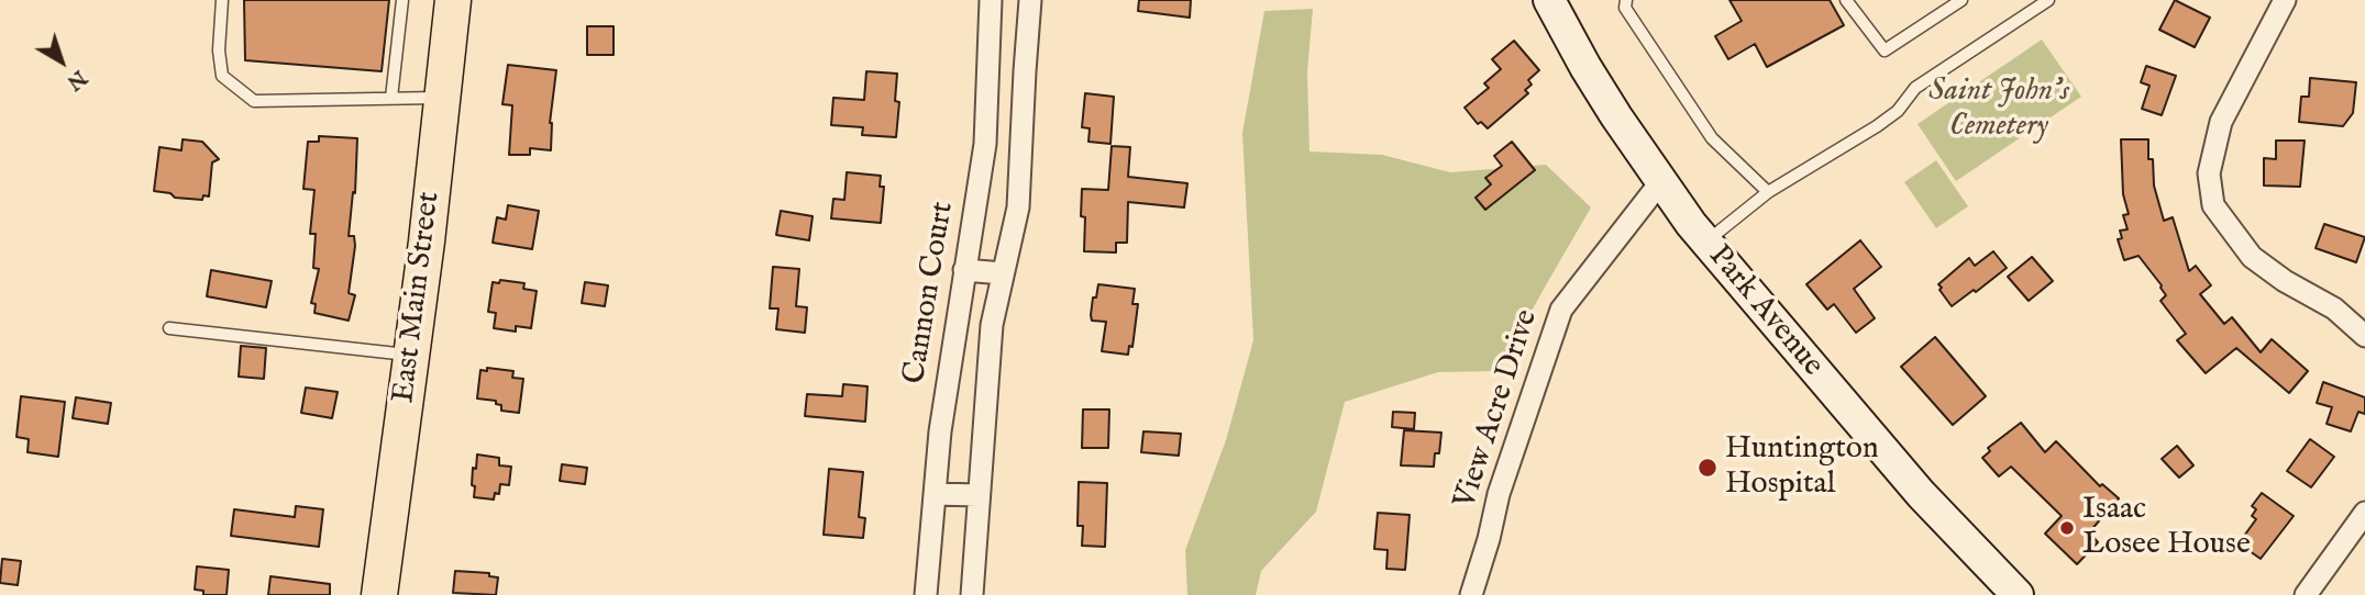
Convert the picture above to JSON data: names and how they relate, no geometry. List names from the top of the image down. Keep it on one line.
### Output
{"streets":{"main road":["East Main Street","Park Avenue"],"street":["Cannon Court","View Acre Drive"]},"crossings":[["Park Avenue","View Acre Drive"]],"parks":["Saint John's Cemetery"],"places":["Huntington Hospital","Isaac Losee House"],"north":"bottom right"}
